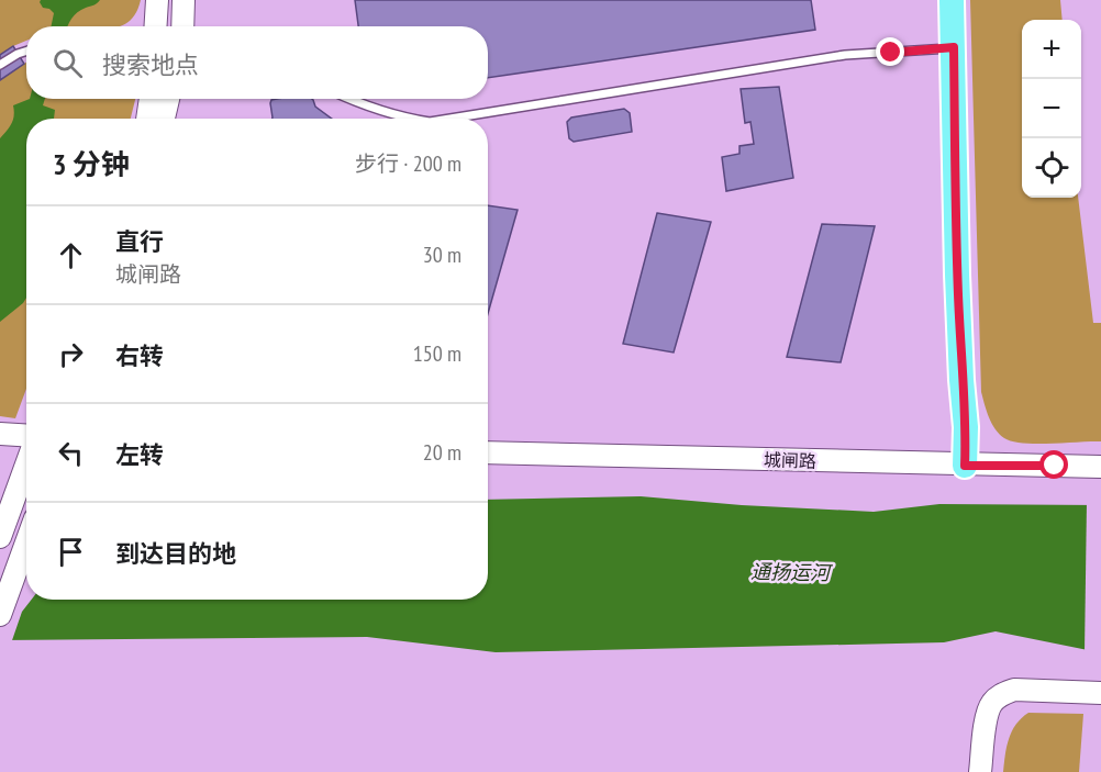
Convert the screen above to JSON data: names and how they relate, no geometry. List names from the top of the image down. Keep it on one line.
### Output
{"streets":{"street":["城闸路"]},"water":["通扬运河"],"page":{"map_buttons":["+","−"],"search":"搜索地点","heading":["3 分钟","步行 · 200 m"],"list":[["直行","城闸路","30 m"],["右转","150 m"],["左转","20 m"],"到达目的地"]}}
